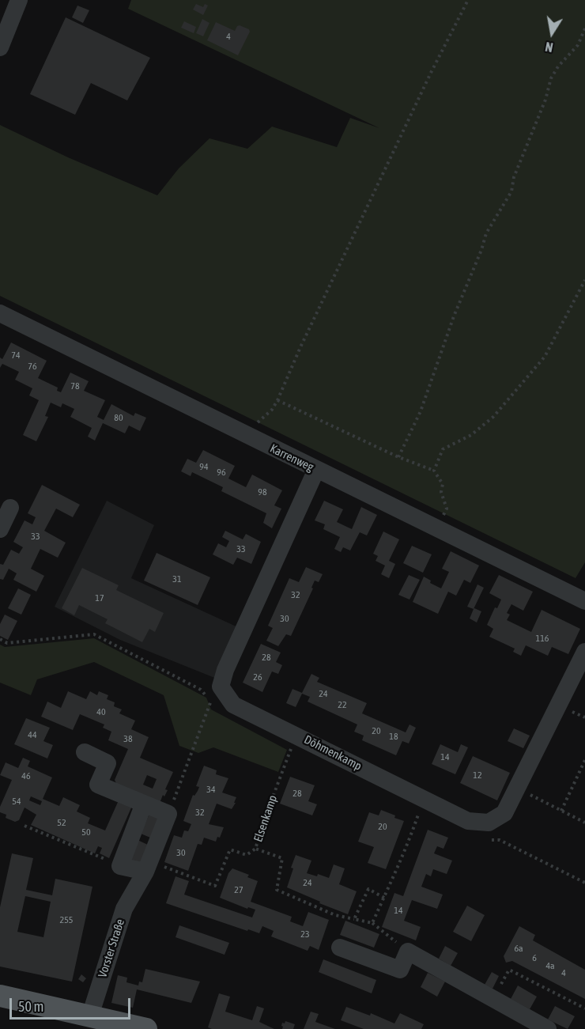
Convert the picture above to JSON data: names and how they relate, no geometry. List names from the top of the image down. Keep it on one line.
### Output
{"streets":{"street":["Karrenweg","Döhmenkamp","Vorster Straße"],"path":["Elsenkamp"]},"crossings":[["Döhmenkamp","Elsenkamp"]],"house_numbers":["4","74","76","78","80","94","96","98","33","33","31","32","17","30","116","28","26","24","22","40","20","44","18","38","14","12","46","34","28","54","32","52","20","50","30","24","27","14","255","23","6a","6","4a","4"],"scale_bar":"50 m","north":"bottom"}
